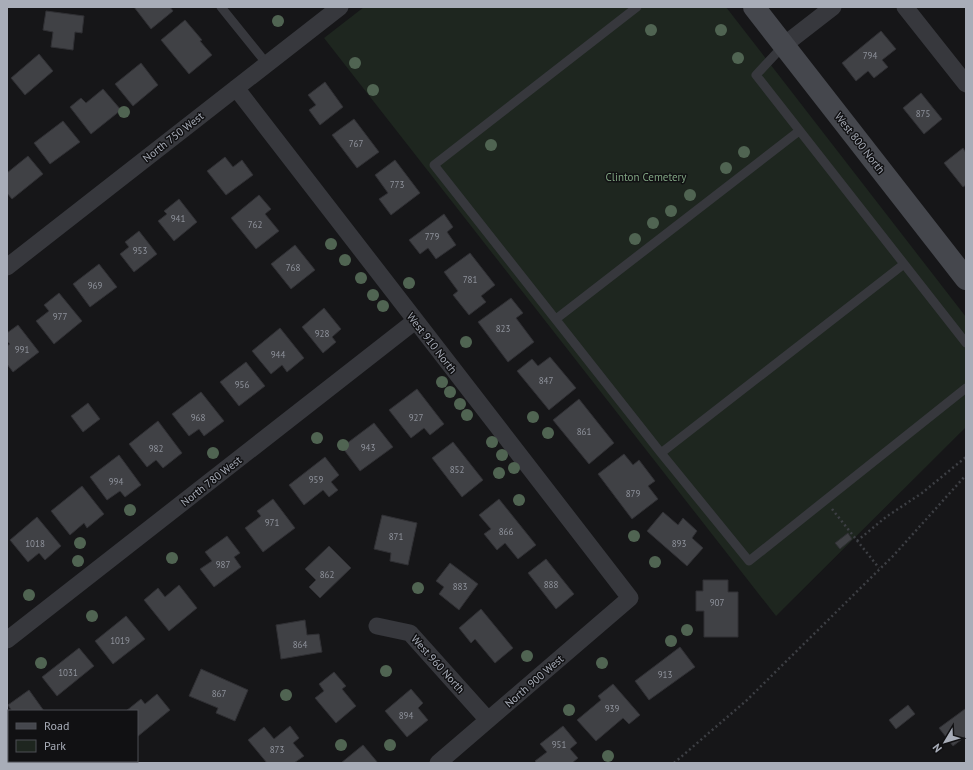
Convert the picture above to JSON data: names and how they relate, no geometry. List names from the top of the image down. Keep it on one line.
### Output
{"streets":{"street":["North 750 West","West 800 North","West 910 North","North 780 West","West 960 North","North 900 West"]},"crossings":[["North 750 West","West 910 North"],["West 910 North","North 780 West"],["West 910 North","North 900 West"],["West 960 North","North 900 West"]],"parks":["Clinton Cemetery"],"house_numbers":["794","875","767","773","941","762","779","953","768","781","969","977","823","928","991","944","847","956","968","927","861","943","982","852","959","994","879","971","866","871","1018","893","987","862","888","883","907","1019","864","1031","913","867","939","894","951","873"],"legend":["Road","Park"],"north":"bottom left"}
